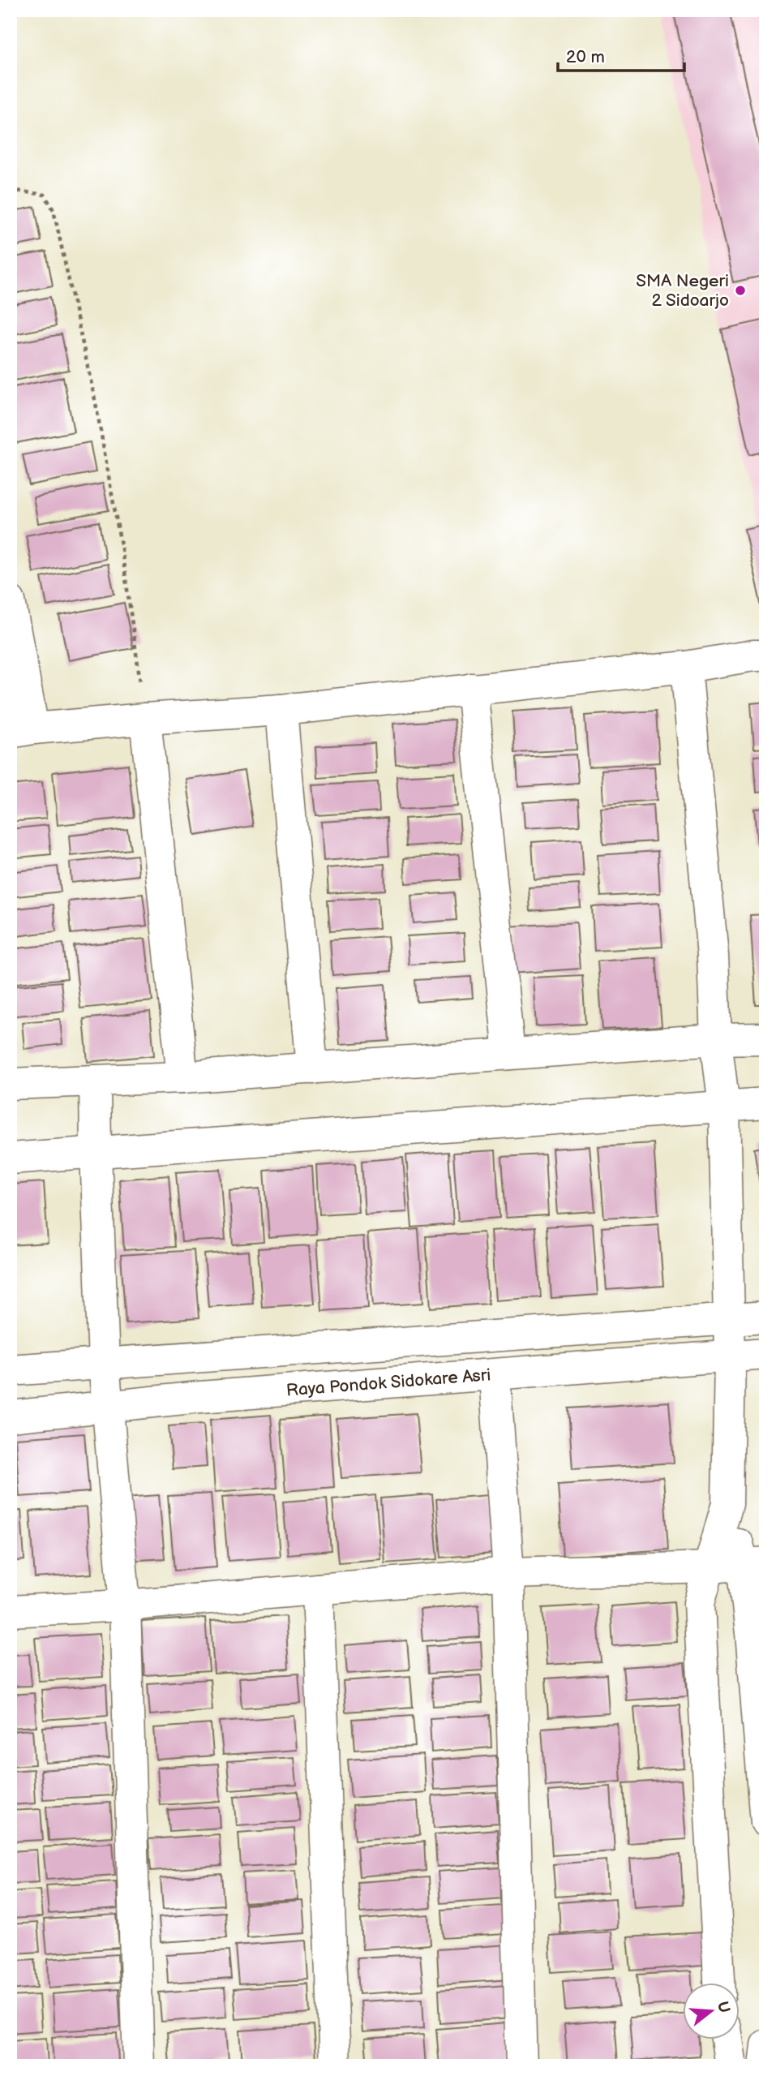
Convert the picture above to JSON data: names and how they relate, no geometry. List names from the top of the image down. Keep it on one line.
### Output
{"streets":{"street":["Raya Pondok Sidokare Asri"]},"places":["SMA Negeri 2 Sidoarjo"],"scale_bar":"20 m","north":"right"}
